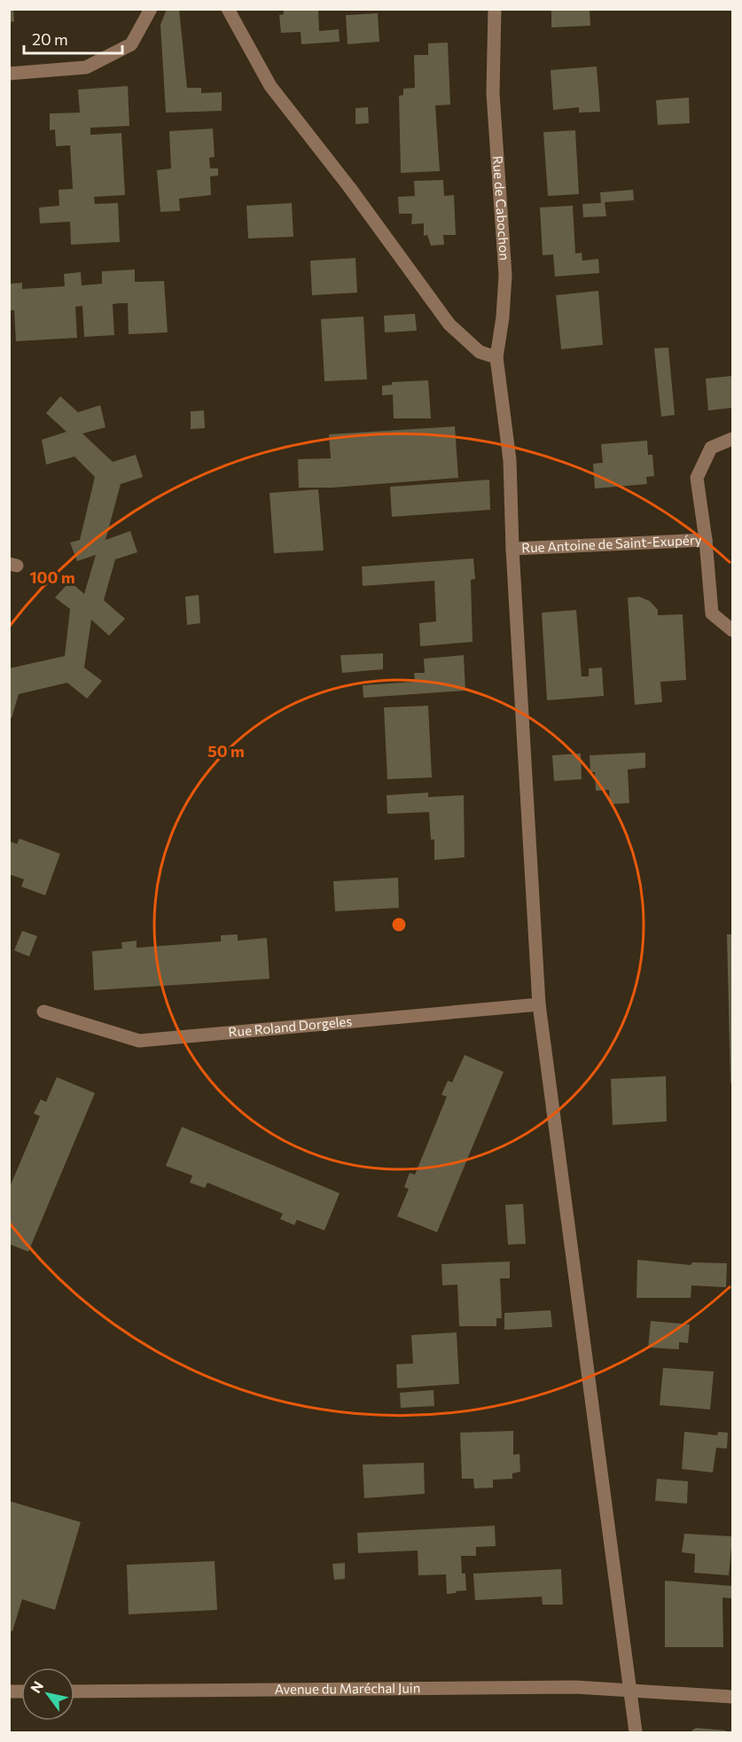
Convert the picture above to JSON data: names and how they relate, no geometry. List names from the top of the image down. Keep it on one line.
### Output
{"streets":{"street":["Rue de Cabochon","Rue Antoine de Saint-Exupéry","Rue Roland Dorgeles","Avenue du Maréchal Juin"]},"crossings":[["Rue de Cabochon","Rue Antoine de Saint-Exupéry"],["Rue de Cabochon","Rue Roland Dorgeles"],["Rue de Cabochon","Avenue du Maréchal Juin"]],"scale_bar":"20 m","north":"top left","rings":["100 m","50 m"]}
